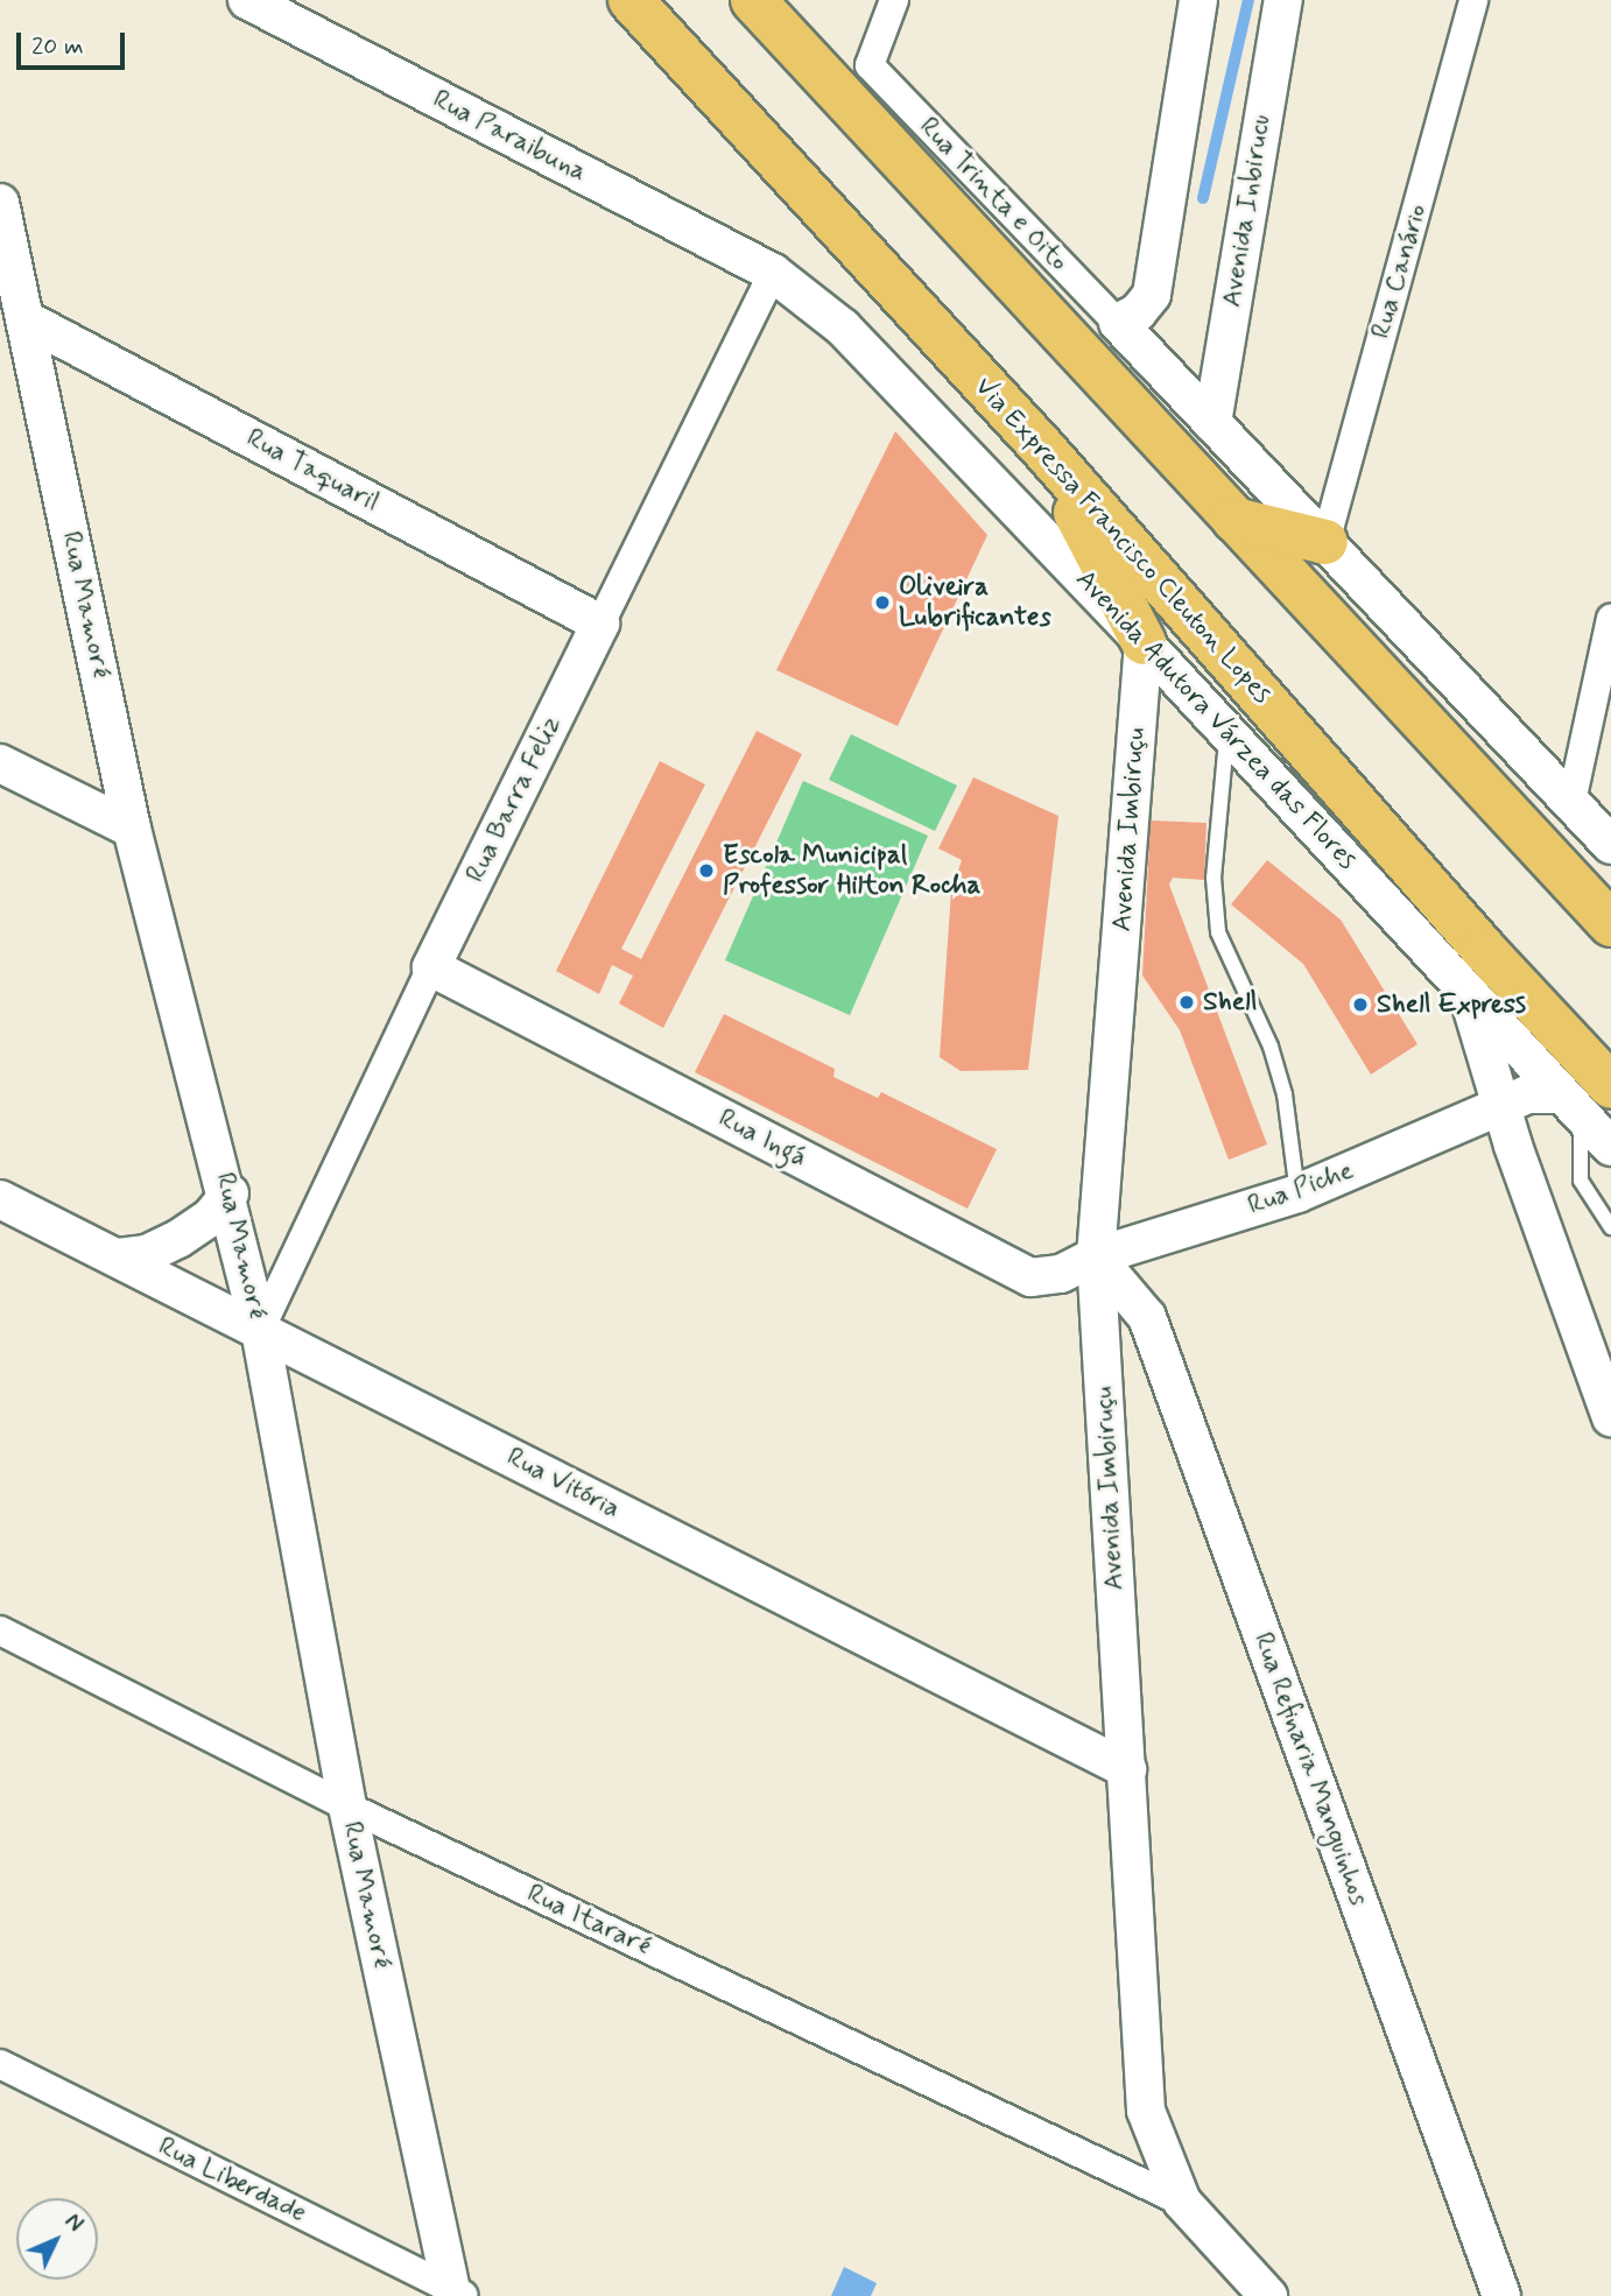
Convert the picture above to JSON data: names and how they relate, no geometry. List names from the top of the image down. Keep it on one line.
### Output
{"streets":{"highway":["Via Expressa Francisco Cleuton Lopes"],"street":["Rua Paraibuna","Rua Trinta e Oito","Avenida Inbirucu","Rua Canário","Rua Taquaril","Rua Mamoré","Avenida Adutora Várzea das Flores","Rua Barra Feliz","Avenida Imbiruçu","Rua Ingá","Rua Piche","Rua Vitória","Rua Refinaria Manguinhos","Rua Itararé","Rua Liberdade"]},"crossings":[["Rua Paraibuna","Avenida Adutora Várzea das Flores"],["Rua Paraibuna","Rua Barra Feliz"],["Rua Taquaril","Rua Mamoré"],["Rua Taquaril","Rua Barra Feliz"],["Via Expressa Francisco Cleuton Lopes","Avenida Adutora Várzea das Flores"],["Via Expressa Francisco Cleuton Lopes","Rua Piche"],["Rua Mamoré","Rua Barra Feliz"],["Rua Mamoré","Rua Vitória"],["Rua Mamoré","Rua Itararé"],["Rua Mamoré","Rua Liberdade"],["Avenida Adutora Várzea das Flores","Rua Barra Feliz"],["Avenida Adutora Várzea das Flores","Avenida Imbiruçu"],["Avenida Adutora Várzea das Flores","Rua Piche"],["Rua Barra Feliz","Rua Ingá"],["Rua Barra Feliz","Rua Vitória"],["Avenida Imbiruçu","Rua Ingá"],["Avenida Imbiruçu","Rua Piche"],["Avenida Imbiruçu","Rua Vitória"],["Avenida Imbiruçu","Rua Refinaria Manguinhos"],["Avenida Imbiruçu","Rua Itararé"],["Rua Ingá","Rua Piche"],["Rua Ingá","Rua Refinaria Manguinhos"],["Rua Piche","Rua Refinaria Manguinhos"]],"places":["Oliveira Lubrificantes","Escola Municipal Professor Hilton Rocha","Shell","Shell Express"],"scale_bar":"20 m","north":"top right"}
